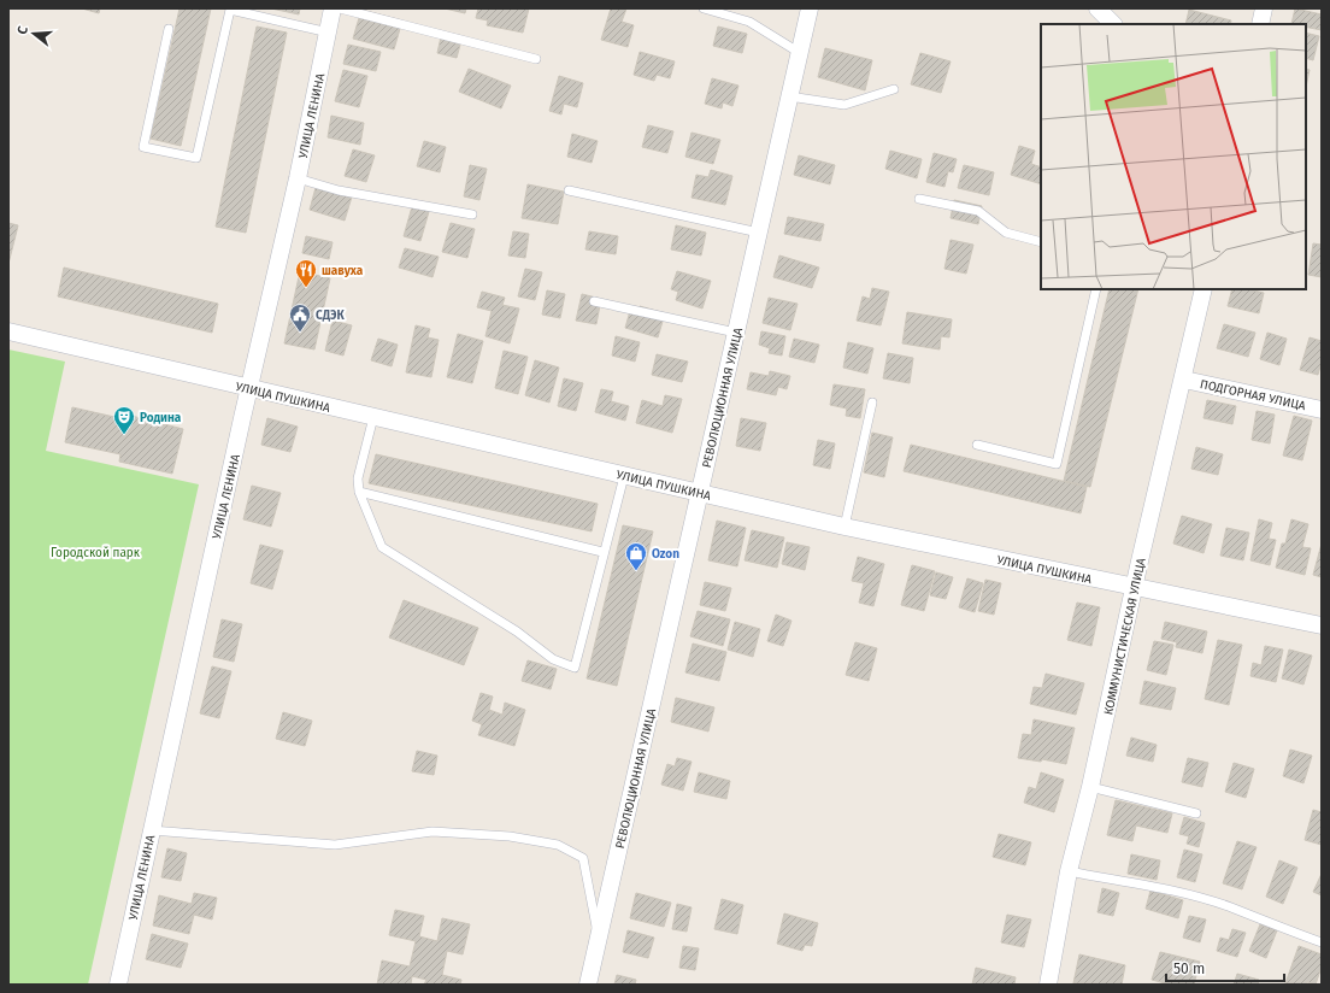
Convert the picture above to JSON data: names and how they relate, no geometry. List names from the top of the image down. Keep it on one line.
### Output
{"streets":{"street":["УЛИЦА ЛЕНИНА","ПОДГОРНАЯ УЛИЦА","УЛИЦА ПУШКИНА","РЕВОЛЮЦИОННАЯ УЛИЦА","КОММУНИСТИЧЕСКАЯ УЛИЦА"]},"crossings":[["УЛИЦА ЛЕНИНА","УЛИЦА ПУШКИНА"],["ПОДГОРНАЯ УЛИЦА","КОММУНИСТИЧЕСКАЯ УЛИЦА"],["УЛИЦА ПУШКИНА","РЕВОЛЮЦИОННАЯ УЛИЦА"],["УЛИЦА ПУШКИНА","КОММУНИСТИЧЕСКАЯ УЛИЦА"]],"parks":["Городской парк"],"places":{"restaurant":["шавуха"],"public building":["СДЭК"],"theatre":["Родина"],"shop":["Ozon"]},"scale_bar":"50 m","north":"left"}
